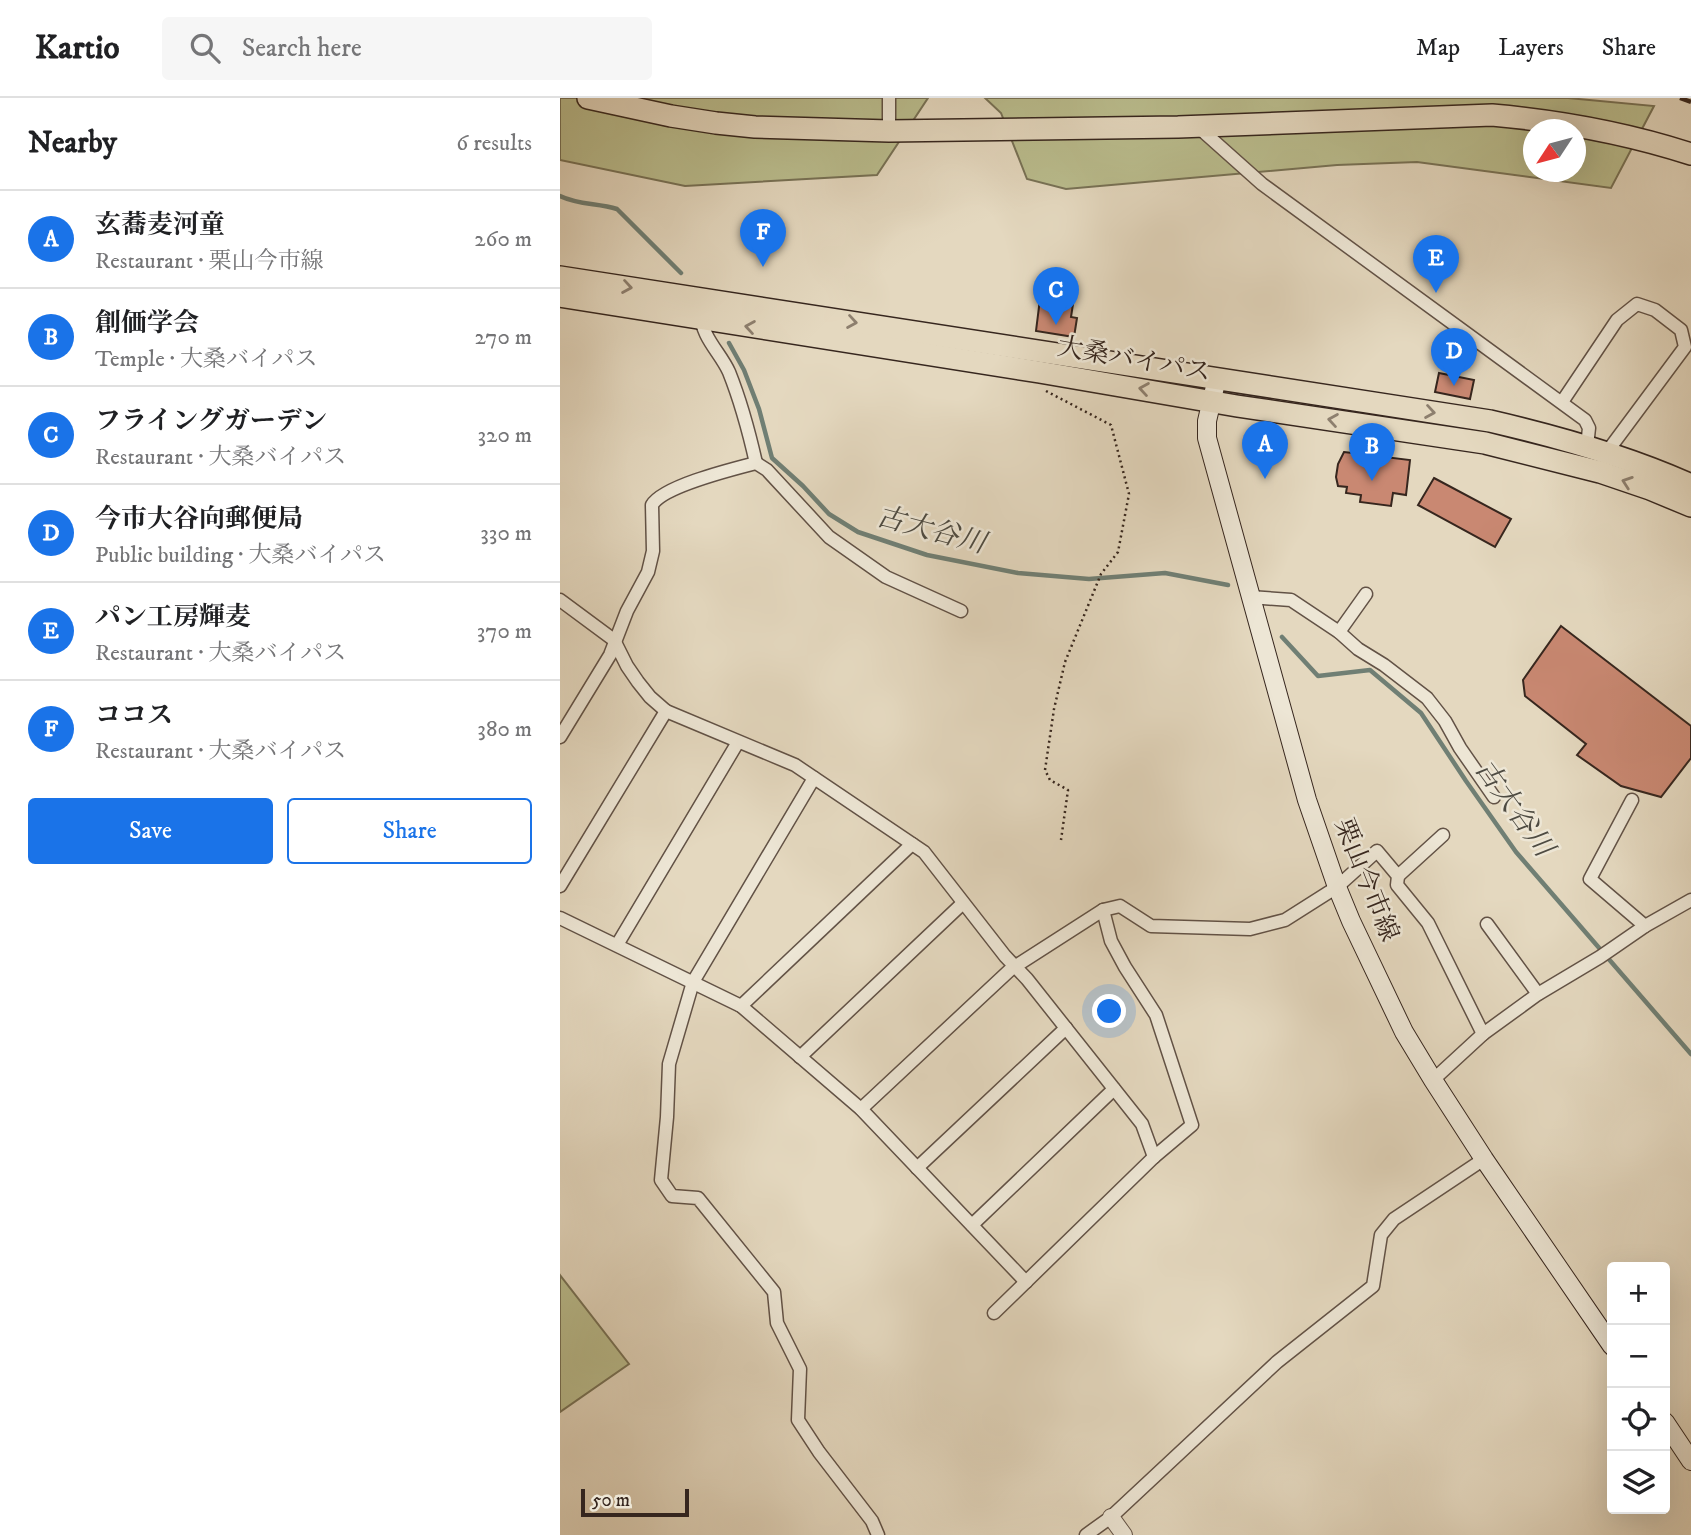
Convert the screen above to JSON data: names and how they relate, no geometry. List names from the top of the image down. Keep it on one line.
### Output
{"streets":{"highway":["大桑バイパス"],"main road":["栗山今市線"]},"crossings":[["大桑バイパス","栗山今市線"]],"water":["古大谷川"],"scale_bar":"50 m","north":"bottom left","page":{"header":"Kartio","search":"Search here","nav":["Map","Layers","Share"],"heading":["Nearby","6 results"],"list":[{"mark":"A","name":"玄蕎麦河童","note":"Restaurant · 栗山今市線","value":"260 m"},{"mark":"B","name":"創価学会","note":"Temple · 大桑バイパス","value":"270 m"},{"mark":"C","name":"フライングガーデン","note":"Restaurant · 大桑バイパス","value":"320 m"},{"mark":"D","name":"今市大谷向郵便局","note":"Public building · 大桑バイパス","value":"330 m"},{"mark":"E","name":"パン工房輝麦","note":"Restaurant · 大桑バイパス","value":"370 m"},{"mark":"F","name":"ココス","note":"Restaurant · 大桑バイパス","value":"380 m"}],"pins":["F","E","C","D","A","B"],"buttons":["Save","Share"],"map_buttons":["+","−"],"scale":"50 m"}}
